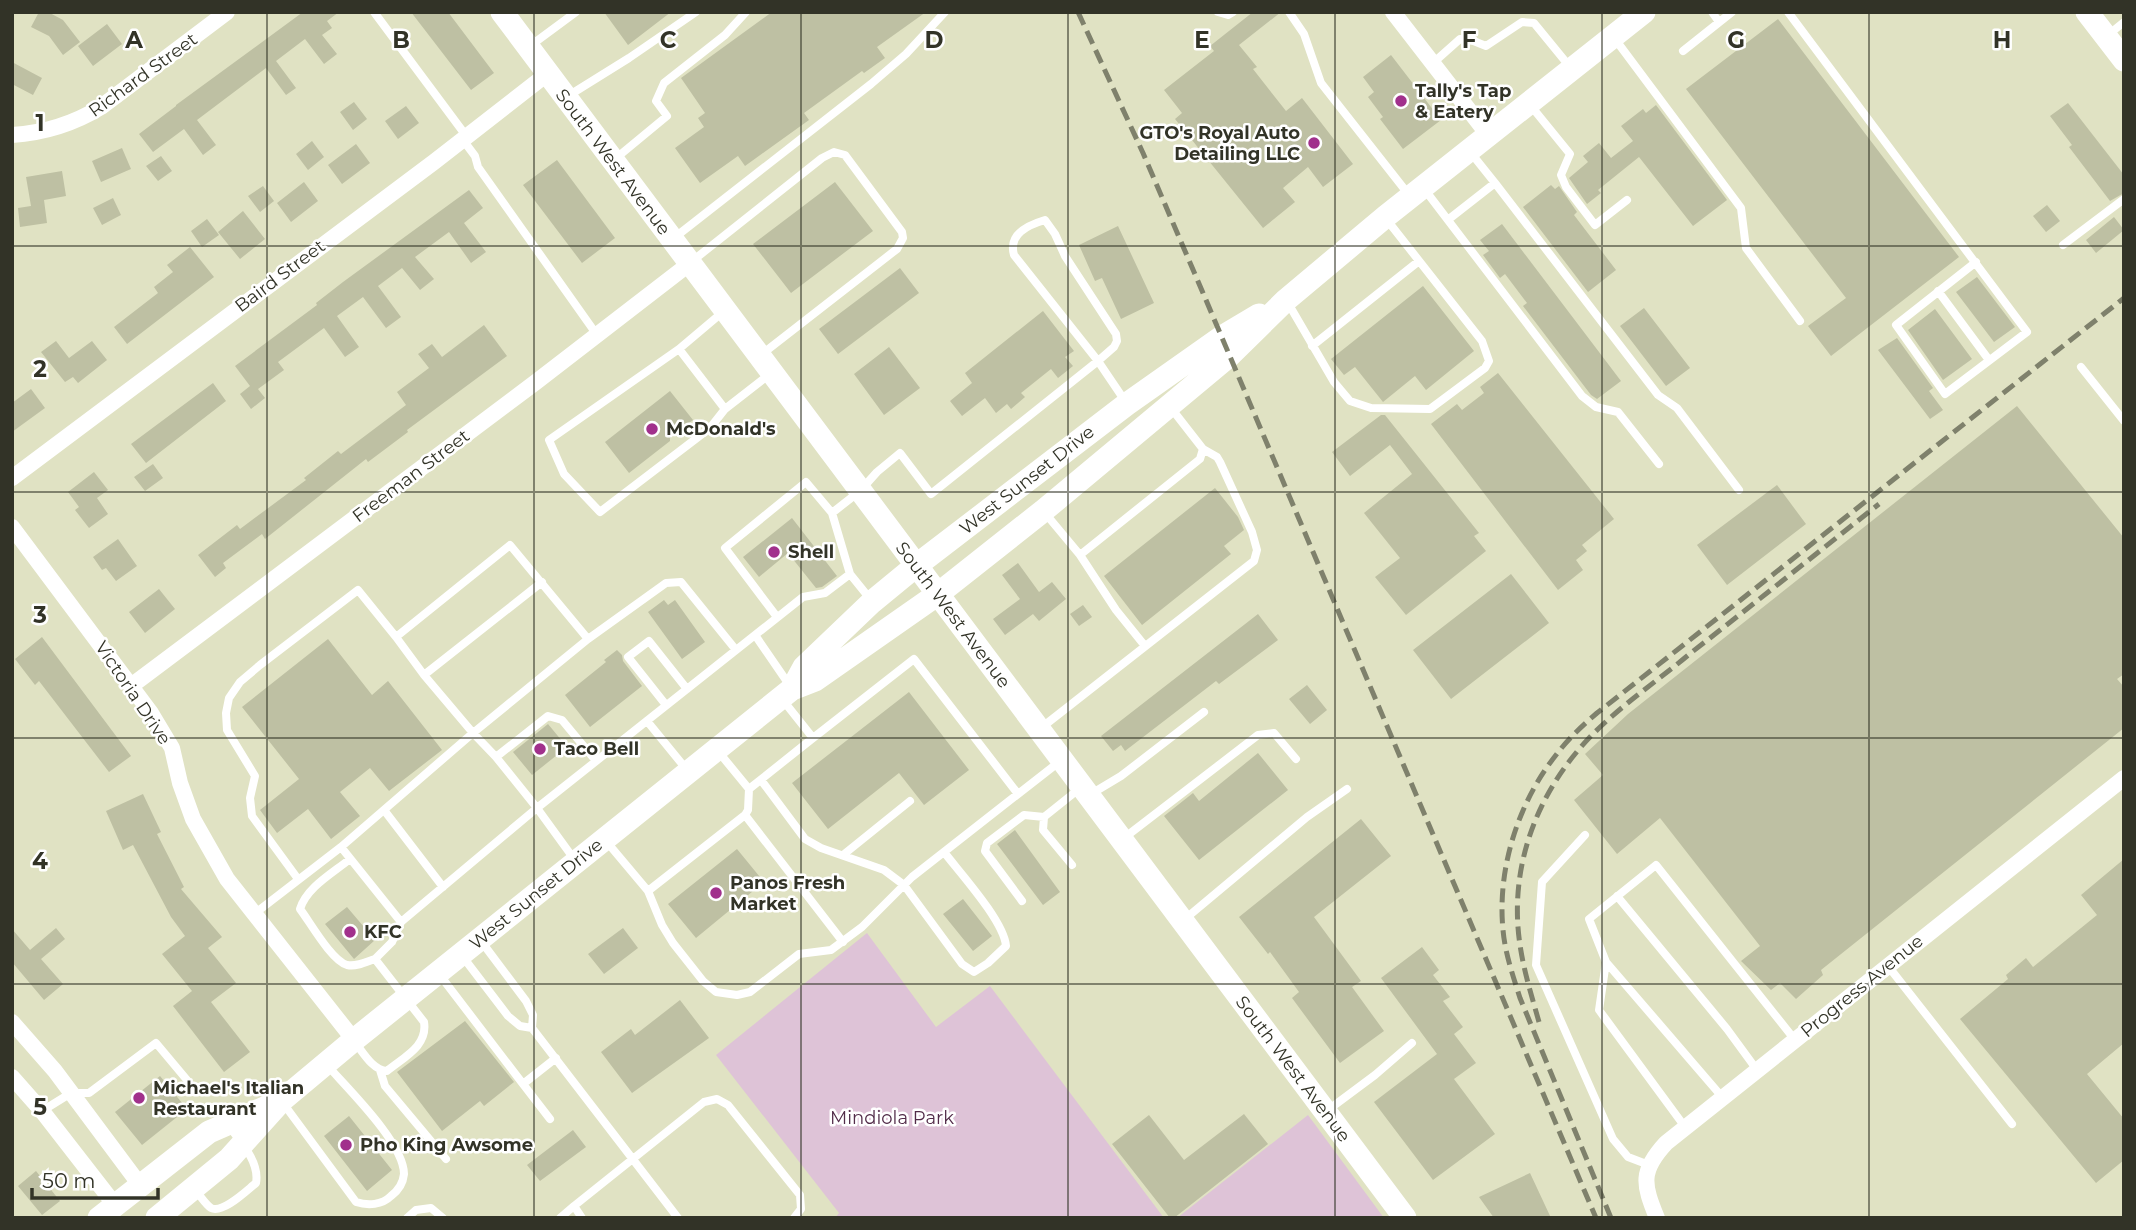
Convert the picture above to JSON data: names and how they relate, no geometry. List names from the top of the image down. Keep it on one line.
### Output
{"streets":{"main road":["South West Avenue","West Sunset Drive"],"street":["Richard Street","Baird Street","Freeman Street","Victoria Drive","Progress Avenue"]},"crossings":[["South West Avenue","Baird Street"],["South West Avenue","Freeman Street"],["South West Avenue","West Sunset Drive"],["Freeman Street","Victoria Drive"],["West Sunset Drive","Victoria Drive"]],"parks":["Mindiola Park"],"places":["Tally's Tap & Eatery","GTO's Royal Auto Detailing LLC","McDonald's","Shell","Taco Bell","Panos Fresh Market","KFC","Michael's Italian Restaurant","Pho King Awsome"],"scale_bar":"50 m","grid":{"columns":["A","B","C","D","E","F","G","H"],"rows":["1","2","3","4","5"]}}
